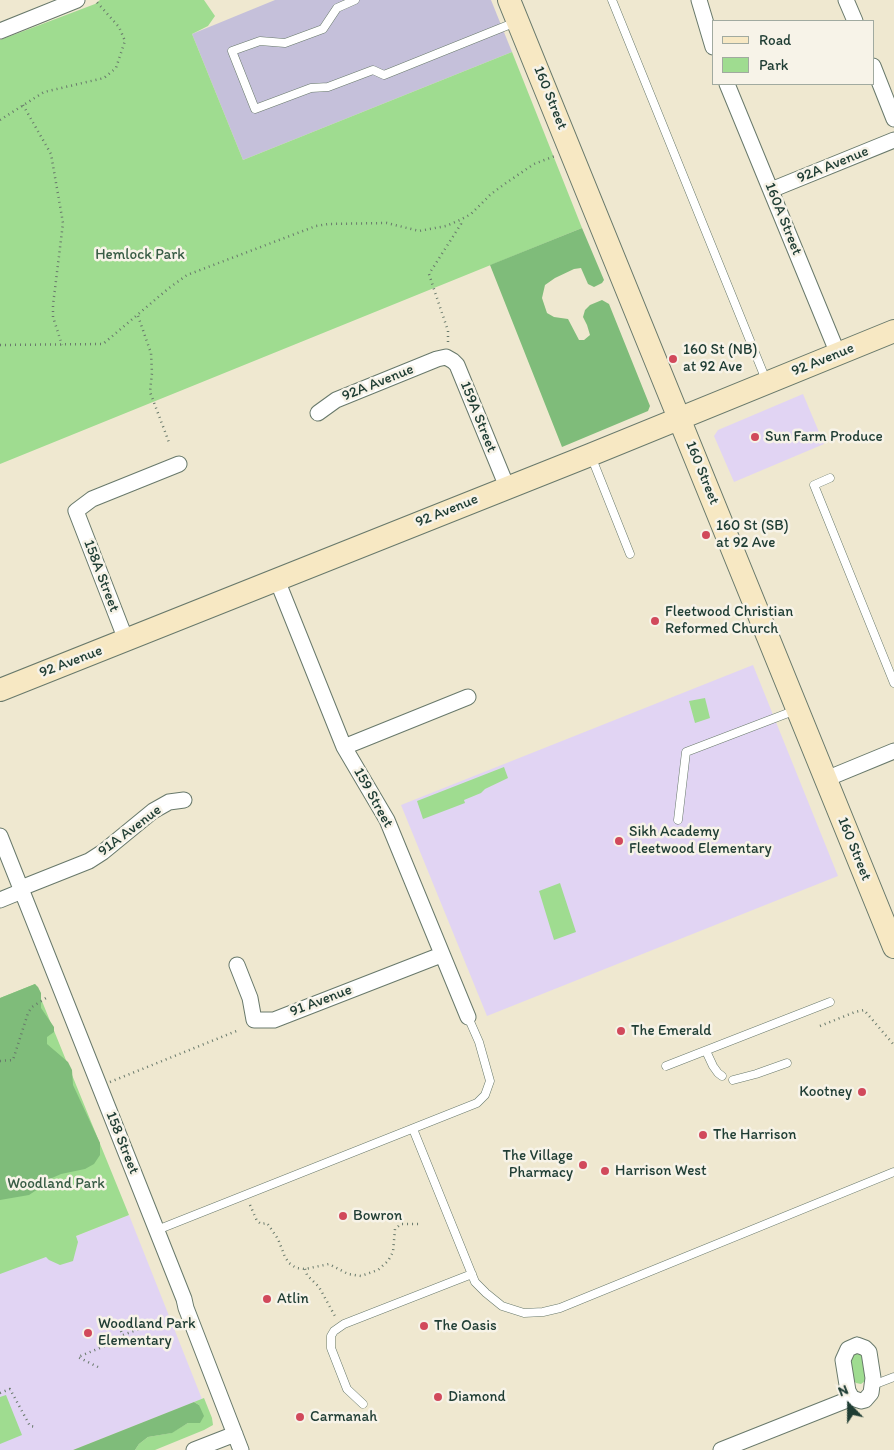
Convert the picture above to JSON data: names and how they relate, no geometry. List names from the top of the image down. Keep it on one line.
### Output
{"streets":{"main road":["160 Street","92 Avenue"],"street":["92A Avenue","160A Street","159A Street","158A Street","159 Street","91A Avenue","91 Avenue","158 Street"]},"crossings":[["160 Street","92 Avenue"],["92A Avenue","160A Street"],["92A Avenue","159A Street"],["160A Street","92 Avenue"],["92 Avenue","159A Street"],["92 Avenue","158A Street"],["92 Avenue","159 Street"],["159 Street","91 Avenue"],["91A Avenue","158 Street"]],"parks":["Hemlock Park","Woodland Park"],"places":["160 St (NB) at 92 Ave","Sun Farm Produce","160 St (SB) at 92 Ave","Fleetwood Christian Reformed Church","Sikh Academy Fleetwood Elementary","The Emerald","Kootney","The Harrison","The Village Pharmacy","Harrison West","Bowron","Atlin","The Oasis","Woodland Park Elementary","Diamond","Carmanah"],"legend":["Road","Park"],"north":"top"}
